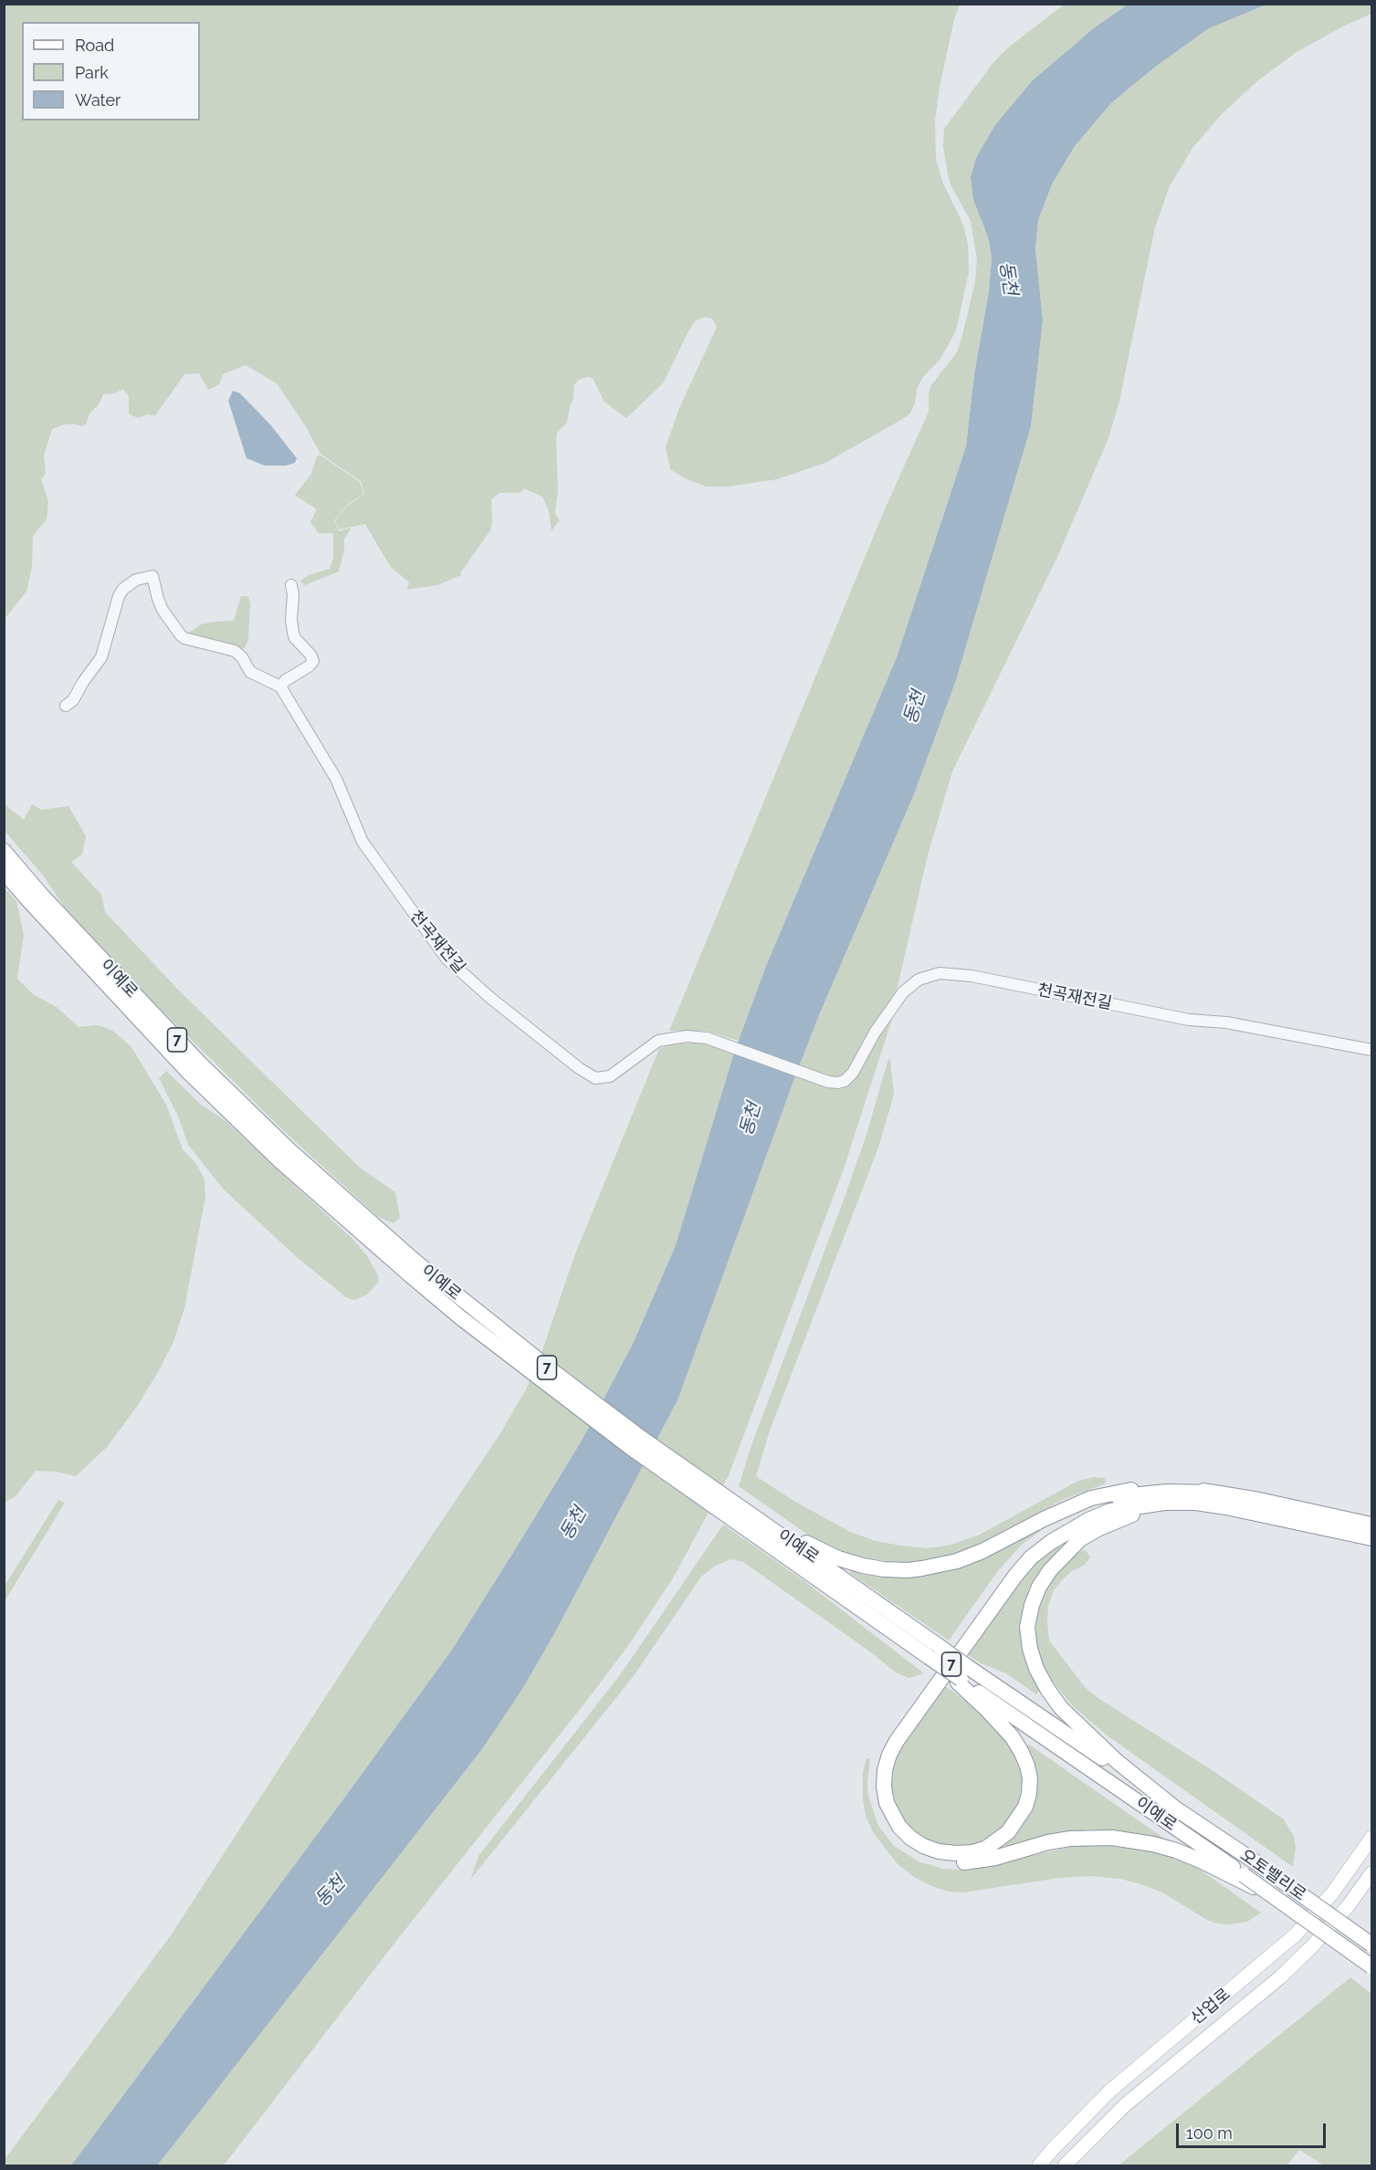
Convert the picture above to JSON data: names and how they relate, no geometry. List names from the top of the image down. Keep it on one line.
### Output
{"streets":{"highway":["이예로","7","오토밸리로"],"main road":["산업로"],"street":["천곡재전길"]},"crossings":[["이예로","7"],["이예로","오토밸리로"]],"water":["동천"],"legend":["Road","Park","Water"],"scale_bar":"100 m"}
